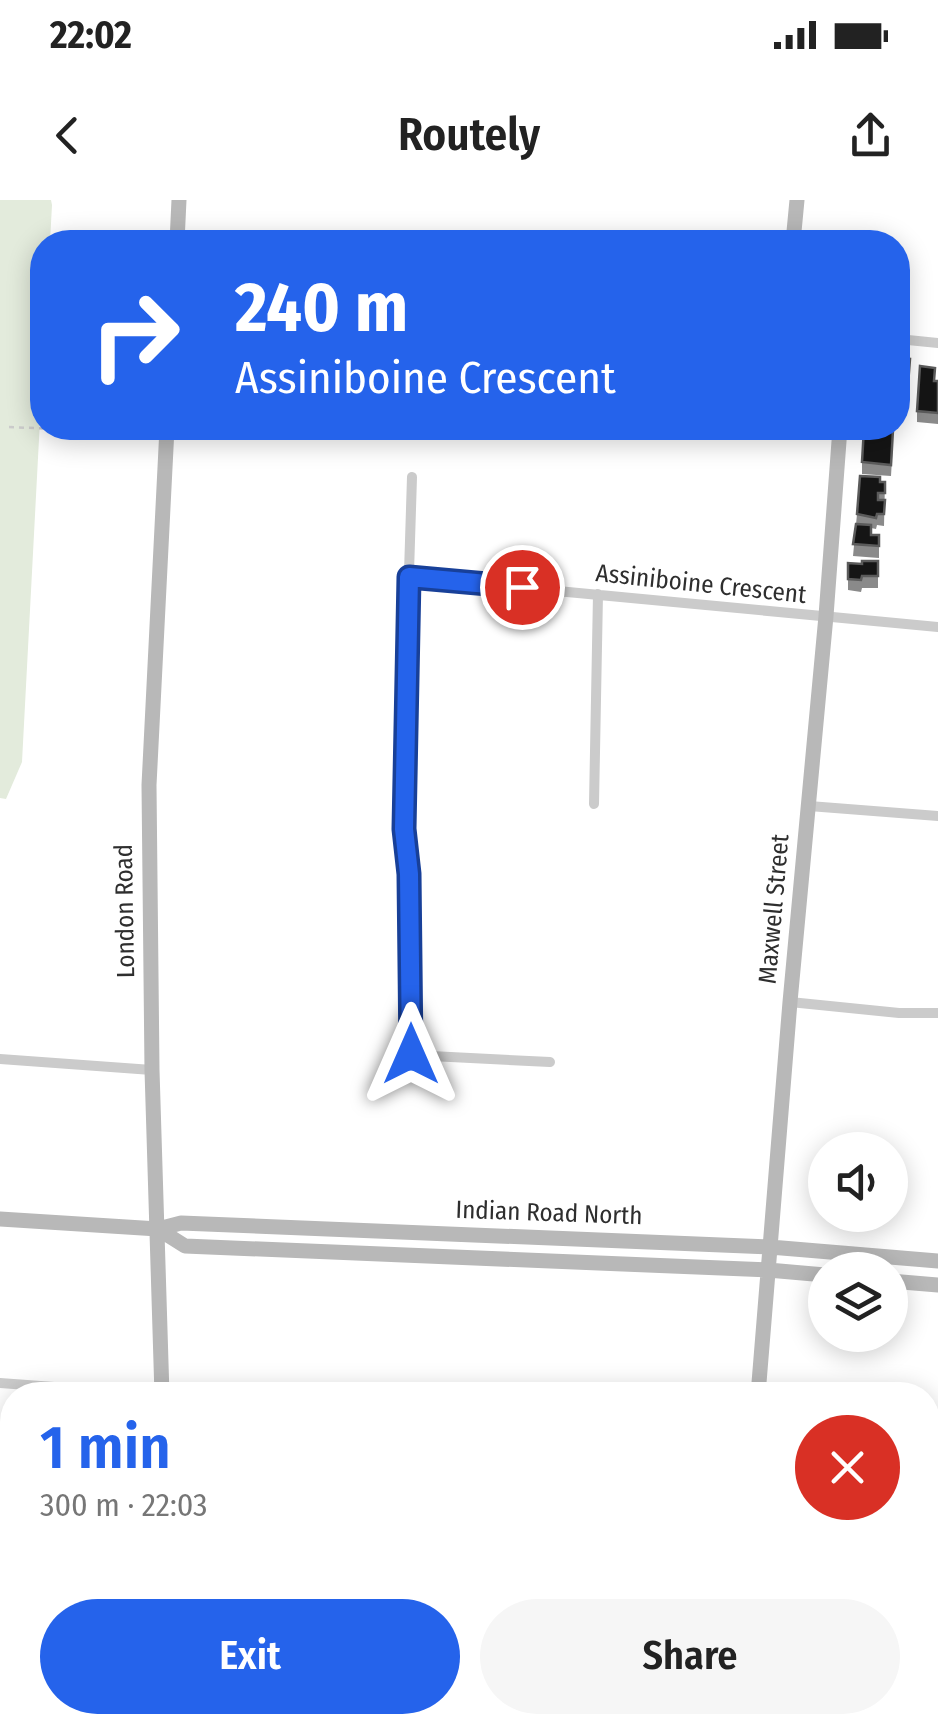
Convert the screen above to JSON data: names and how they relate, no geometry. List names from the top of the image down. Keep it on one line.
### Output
{"streets":{"main road":["Maxwell Street","London Road","Indian Road North"],"street":["Assiniboine Crescent"]},"crossings":[["Assiniboine Crescent","Maxwell Street"],["Maxwell Street","Indian Road North"],["London Road","Indian Road North"]],"page":{"status":"22:02","header":"Routely","turn":["240 m","Assiniboine Crescent"],"heading":["1 min","300 m · 22:03"],"buttons":["Exit","Share"]}}
